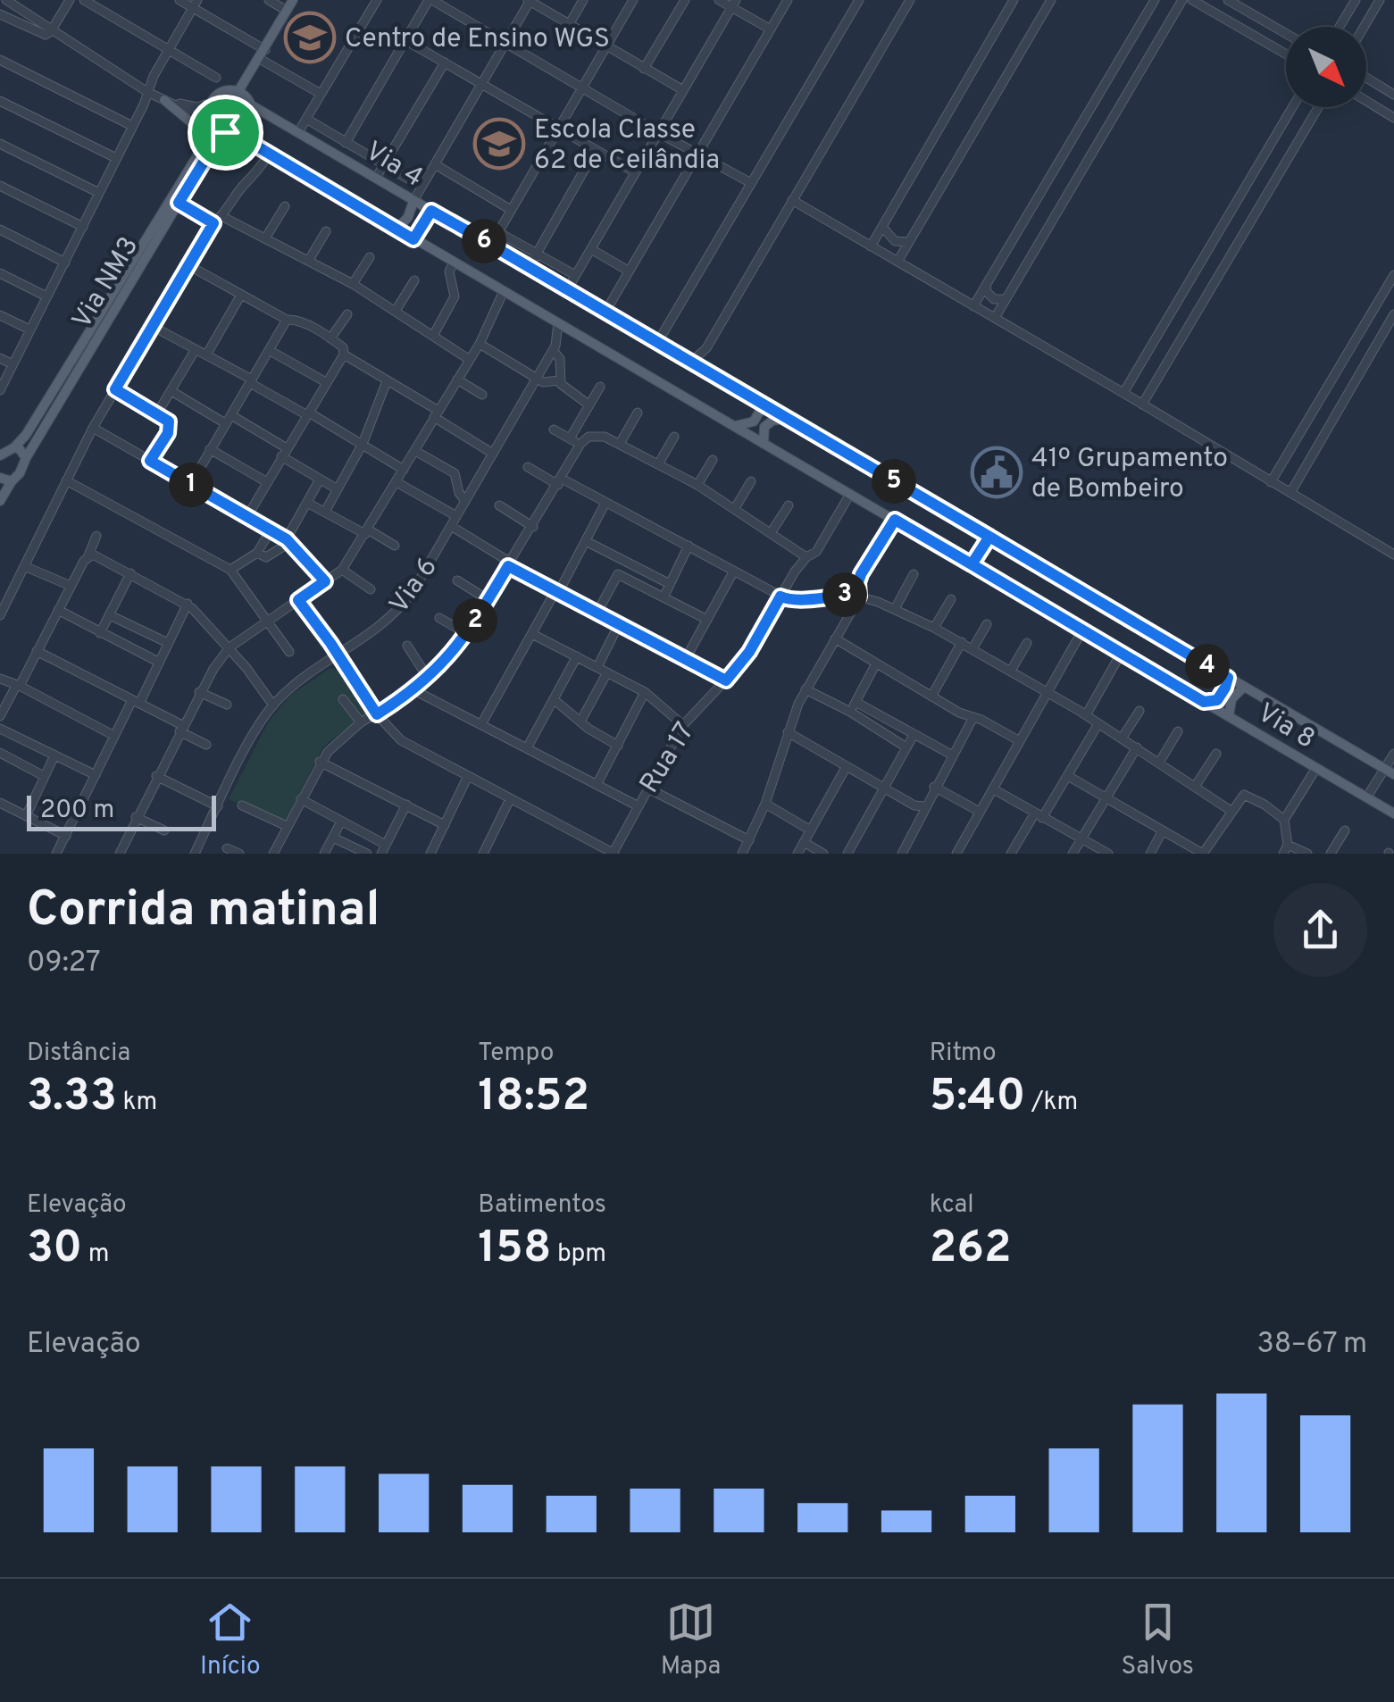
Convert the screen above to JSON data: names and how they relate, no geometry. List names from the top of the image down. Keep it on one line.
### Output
{"streets":{"main road":["Via 4","Via NM3","Via 8"],"street":["Via 6","Rua 17"]},"crossings":[["Via 4","Via NM3"],["Via 4","Via 8"],["Via NM3","Via 8"],["Via 6","Via 8"],["Via 8","Rua 17"]],"places":{"school or university":["Centro de Ensino WGS","Escola Classe 62 de Ceilândia"],"public building":["41º Grupamento de Bombeiro"]},"scale_bar":"200 m","north":"bottom right","page":{"pins":["6","5","1","3","2","4"],"scale":"200 m","heading":["Corrida matinal","09:27"],"stats":[["Distância","3.33 km"],["Tempo","18:52"],["Ritmo","5:40 /km"],["Elevação","30 m"],["Batimentos","158 bpm"],["kcal","262"]],"chart":["Elevação","38–67 m"],"tabs":["Início","Mapa","Salvos"]}}
